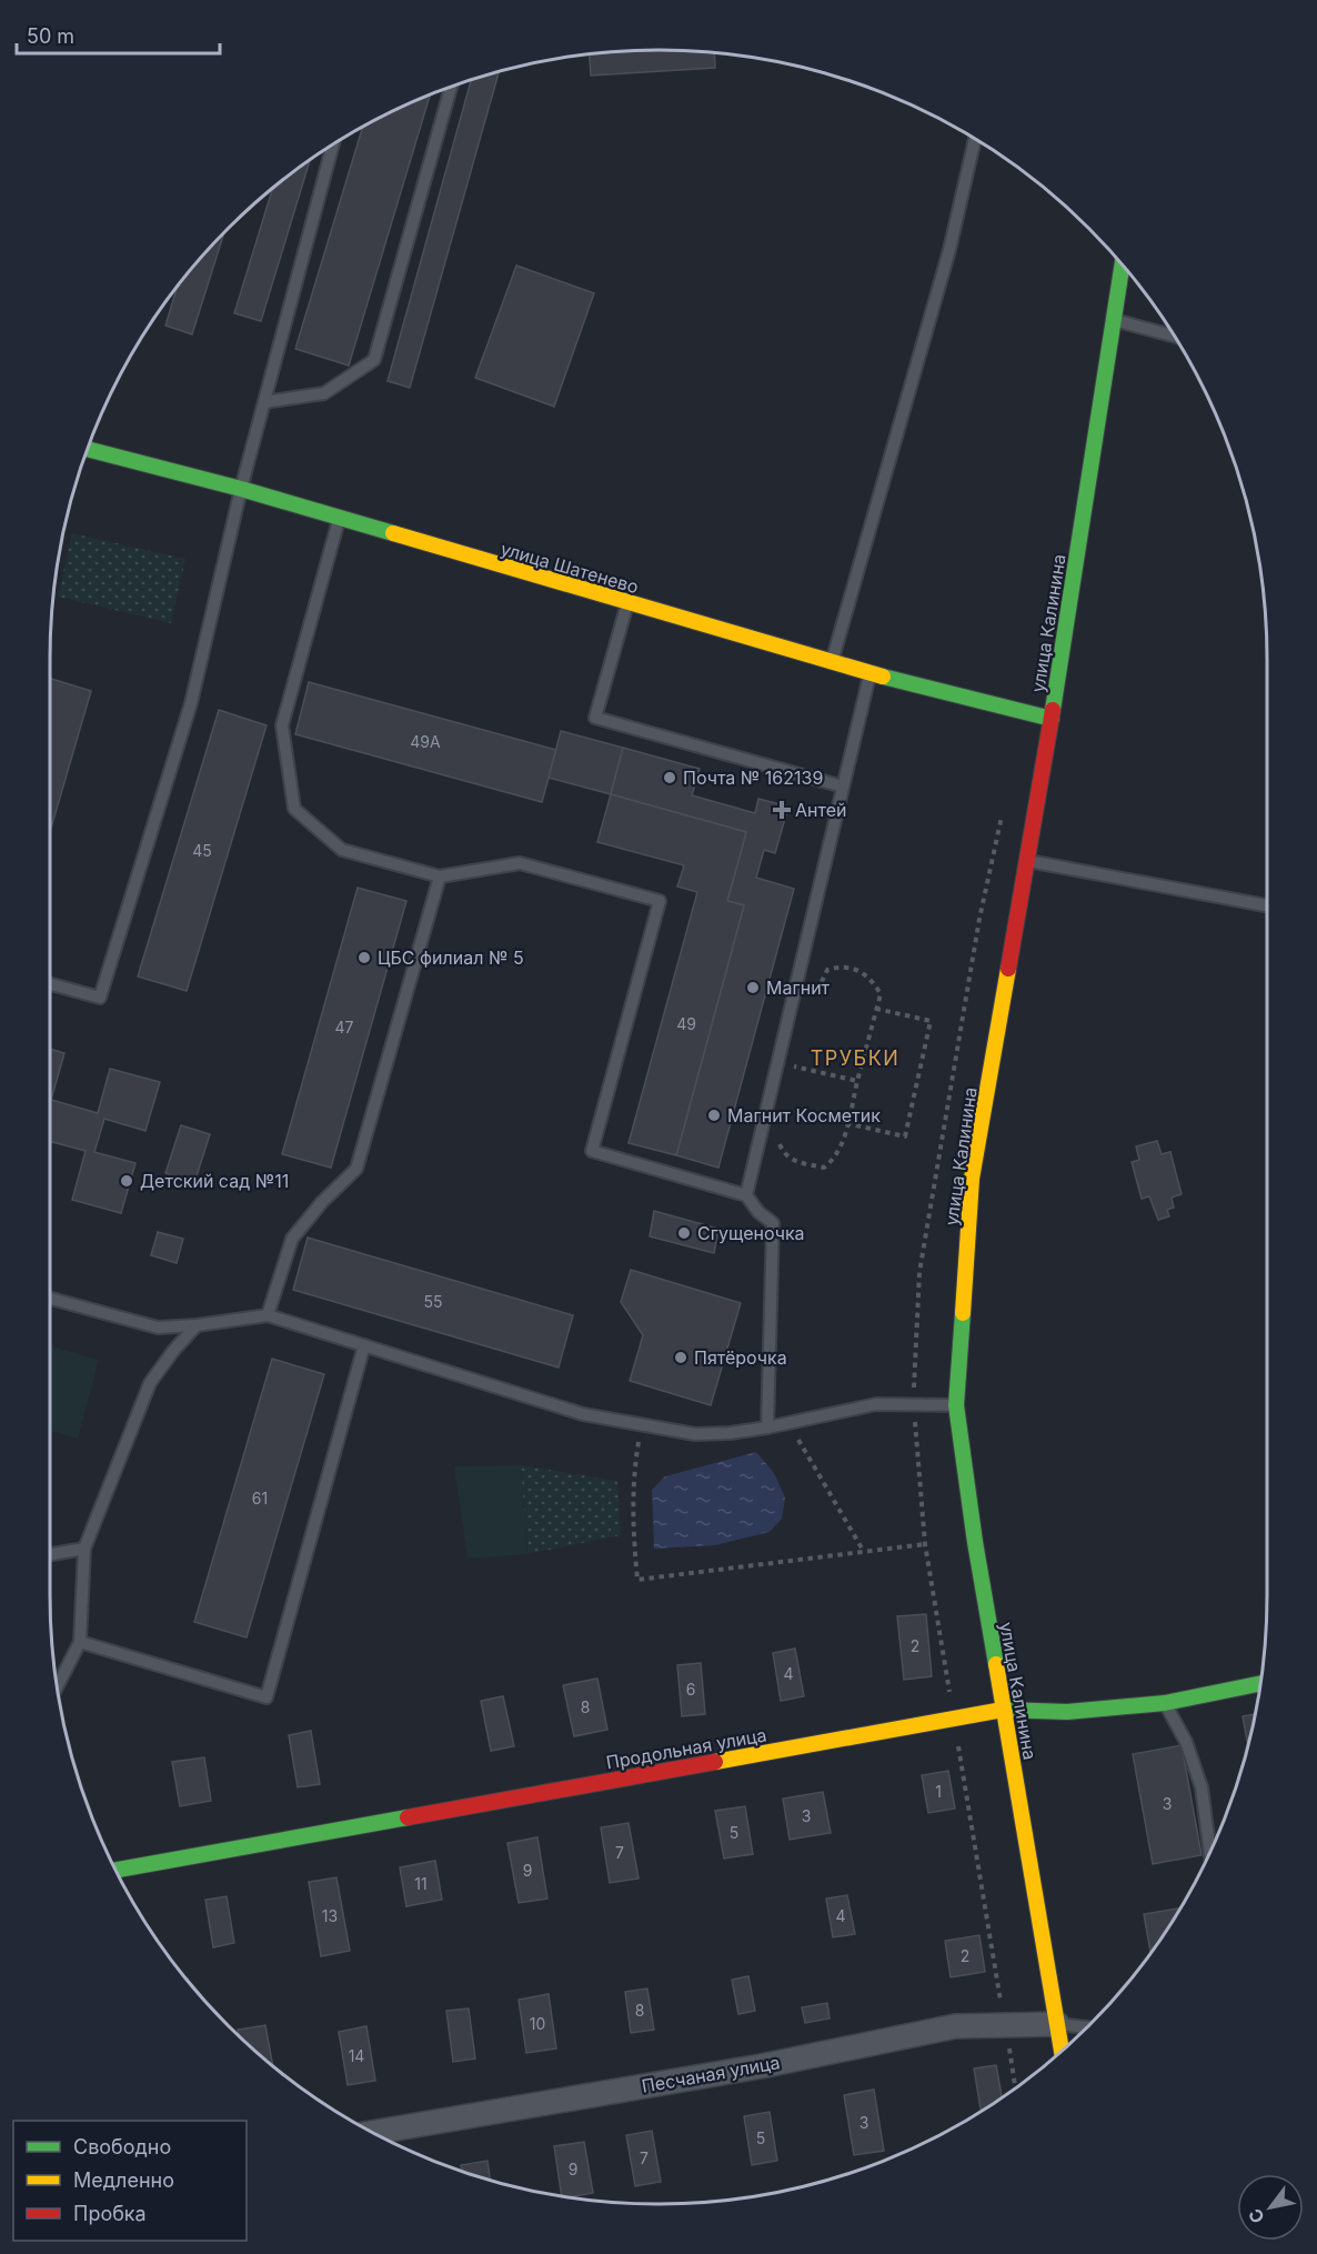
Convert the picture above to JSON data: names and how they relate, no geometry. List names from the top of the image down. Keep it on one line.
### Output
{"streets":{"street":["улица Шатенево","улица Калинина","Продольная улица","Песчаная улица"]},"crossings":[["улица Шатенево","улица Калинина"],["улица Калинина","Продольная улица"],["улица Калинина","Песчаная улица"]],"districts":["ТРУБКИ"],"places":{"other":["Почта № 162139","ЦБС филиал № 5","Магнит","Магнит Косметик","Детский сад №11","Сгущеночка","Пятёрочка"],"health":["Антей"]},"house_numbers":["49А","45","49","47","55","61","2","4","6","8","1","3","3","5","7","9","11","13","4","2","8","10","14","3","5","7","9"],"legend":["Свободно","Медленно","Пробка"],"scale_bar":"50 m","north":"bottom left"}
